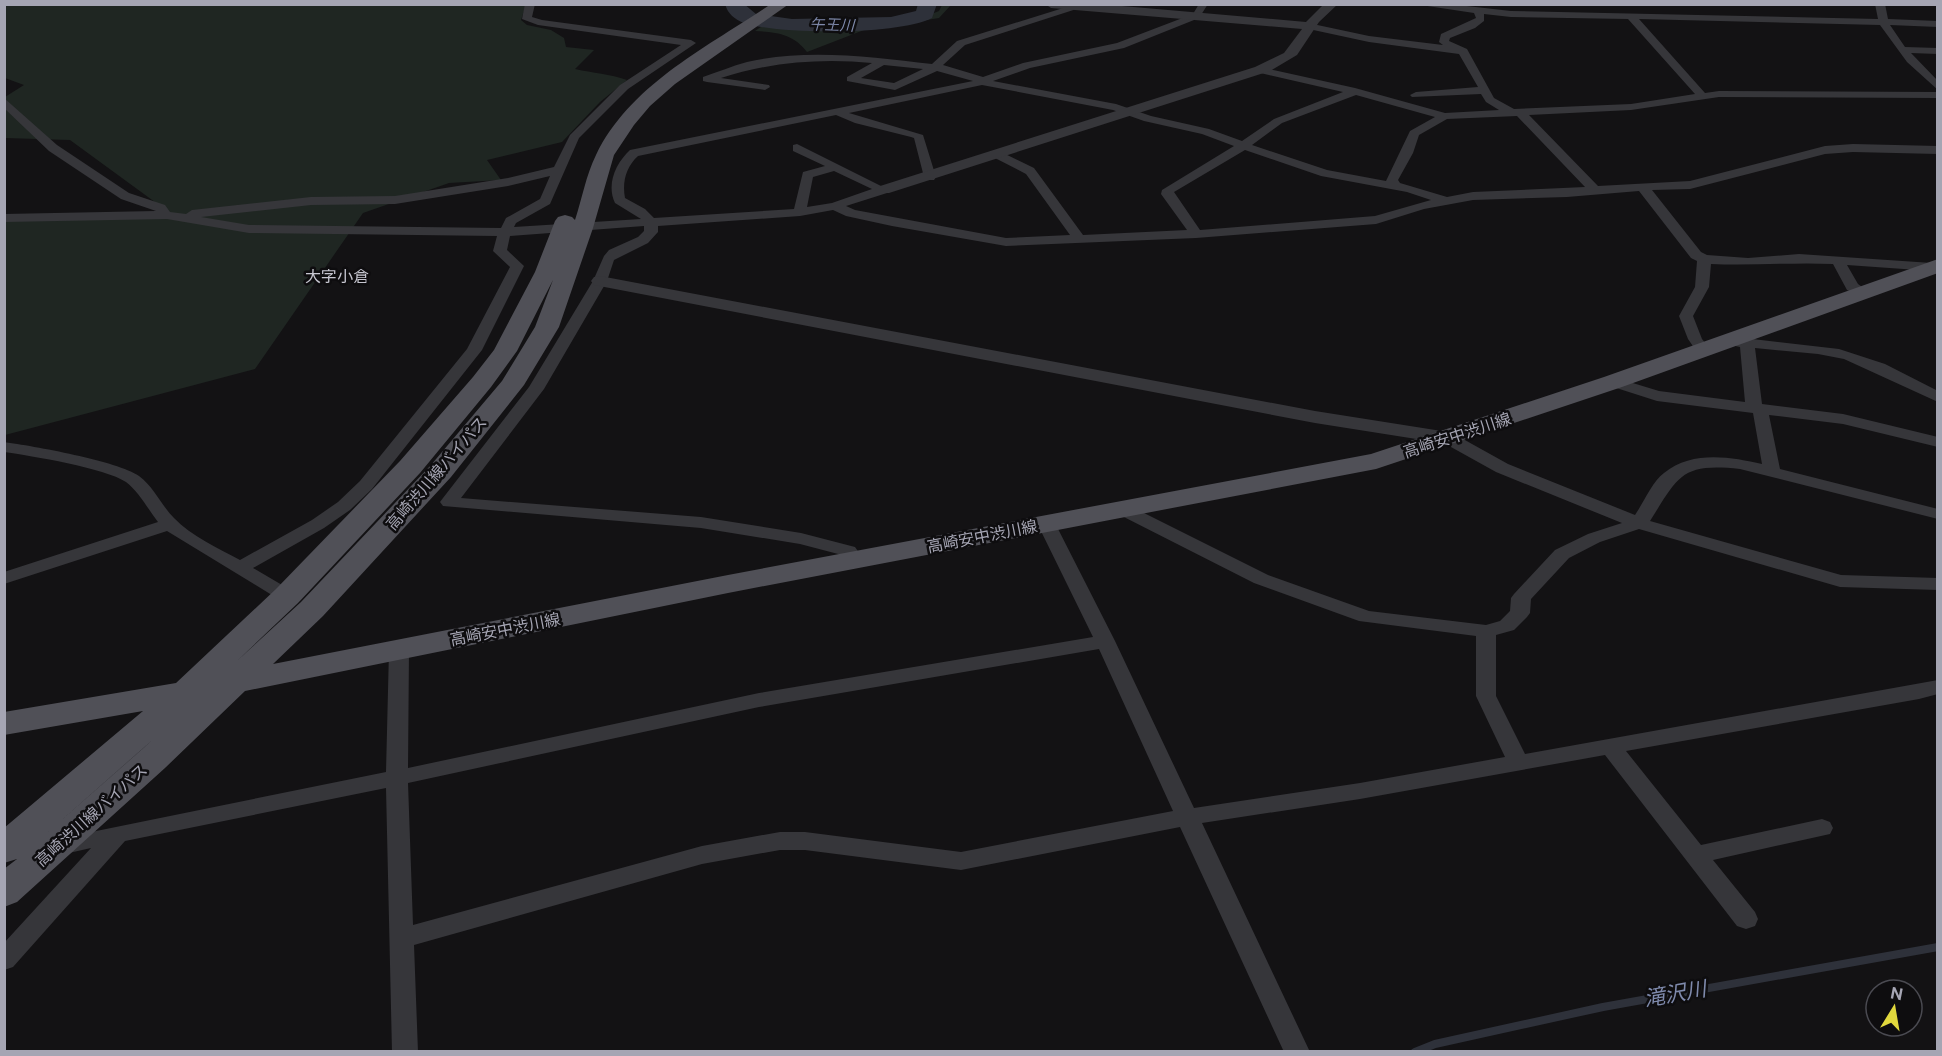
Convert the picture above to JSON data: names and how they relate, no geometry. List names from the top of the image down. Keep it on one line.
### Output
{"streets":{"main road":["高崎安中渋川線","高崎渋川線バイパス"]},"crossings":[["高崎安中渋川線","高崎渋川線バイパス"]],"districts":["大字小倉"],"water":["午王川","滝沢川"],"north":"top"}
